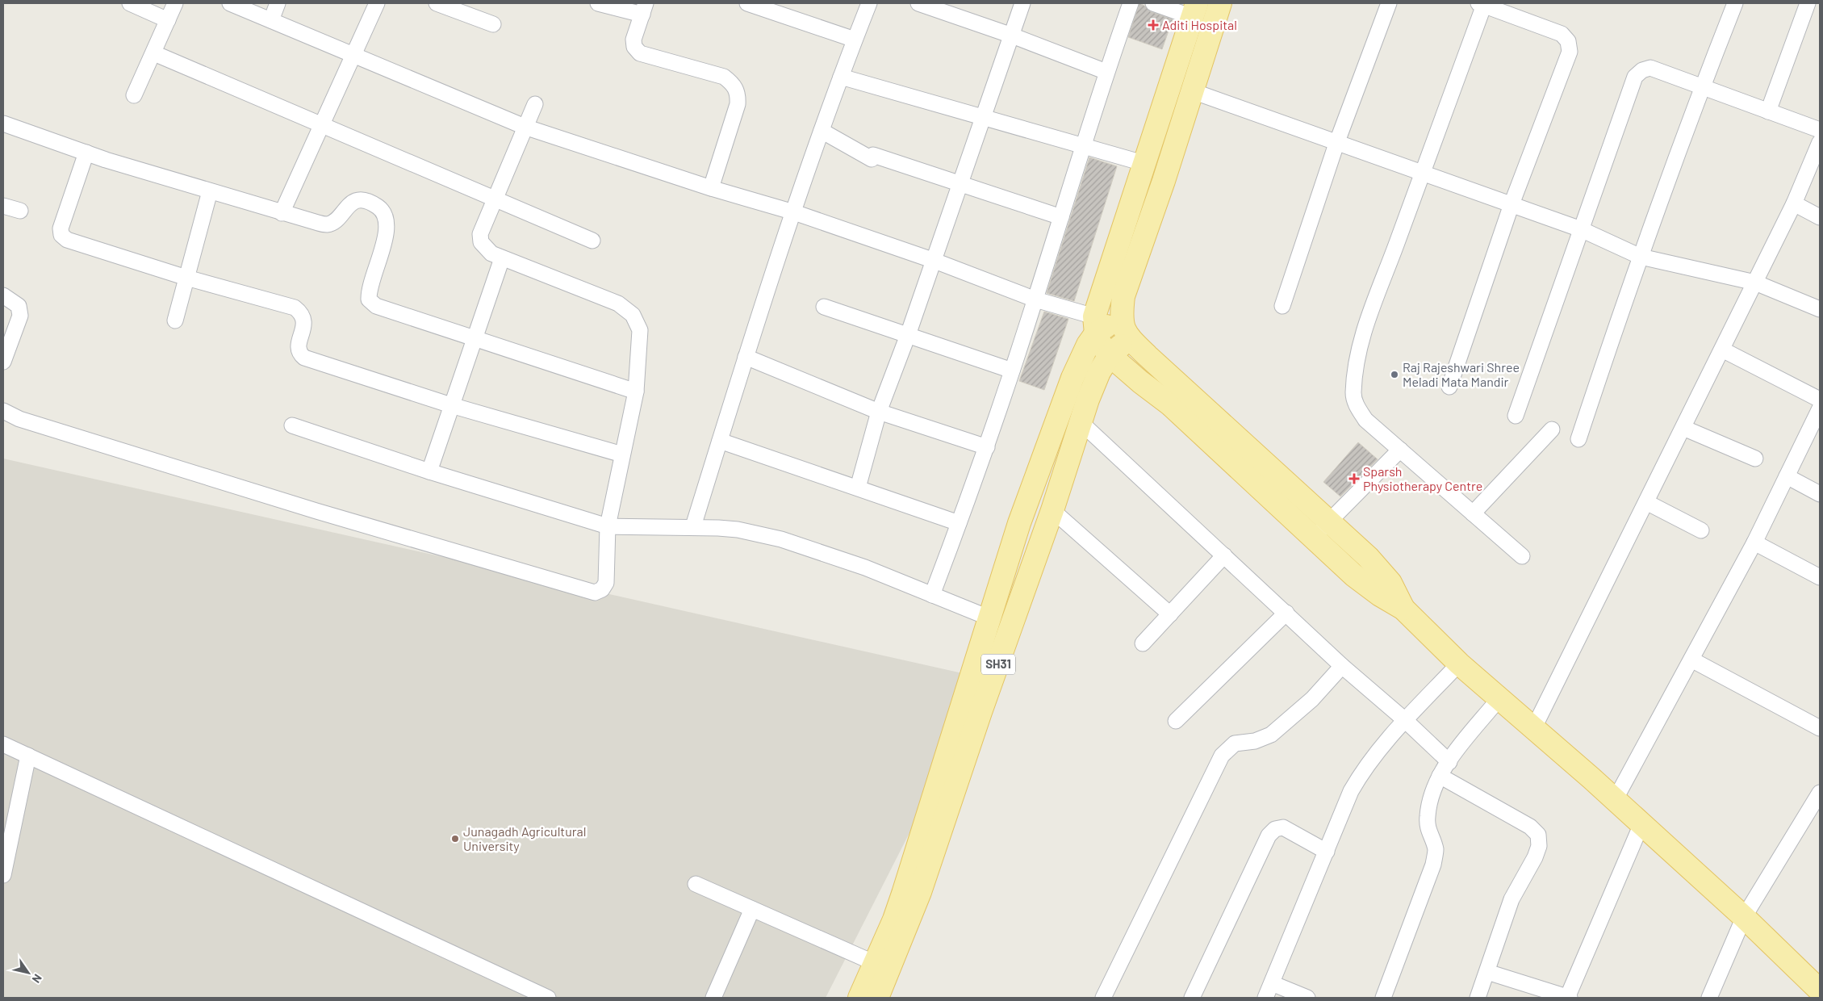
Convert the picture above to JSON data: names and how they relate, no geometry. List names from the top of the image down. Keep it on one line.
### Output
{"streets":{"main road":["SH31"]},"places":{"health":["Aditi Hospital","Sparsh Physiotherapy Centre"],"other":["Raj Rajeshwari Shree Meladi Mata Mandir","Junagadh Agricultural University"]},"north":"bottom right"}
